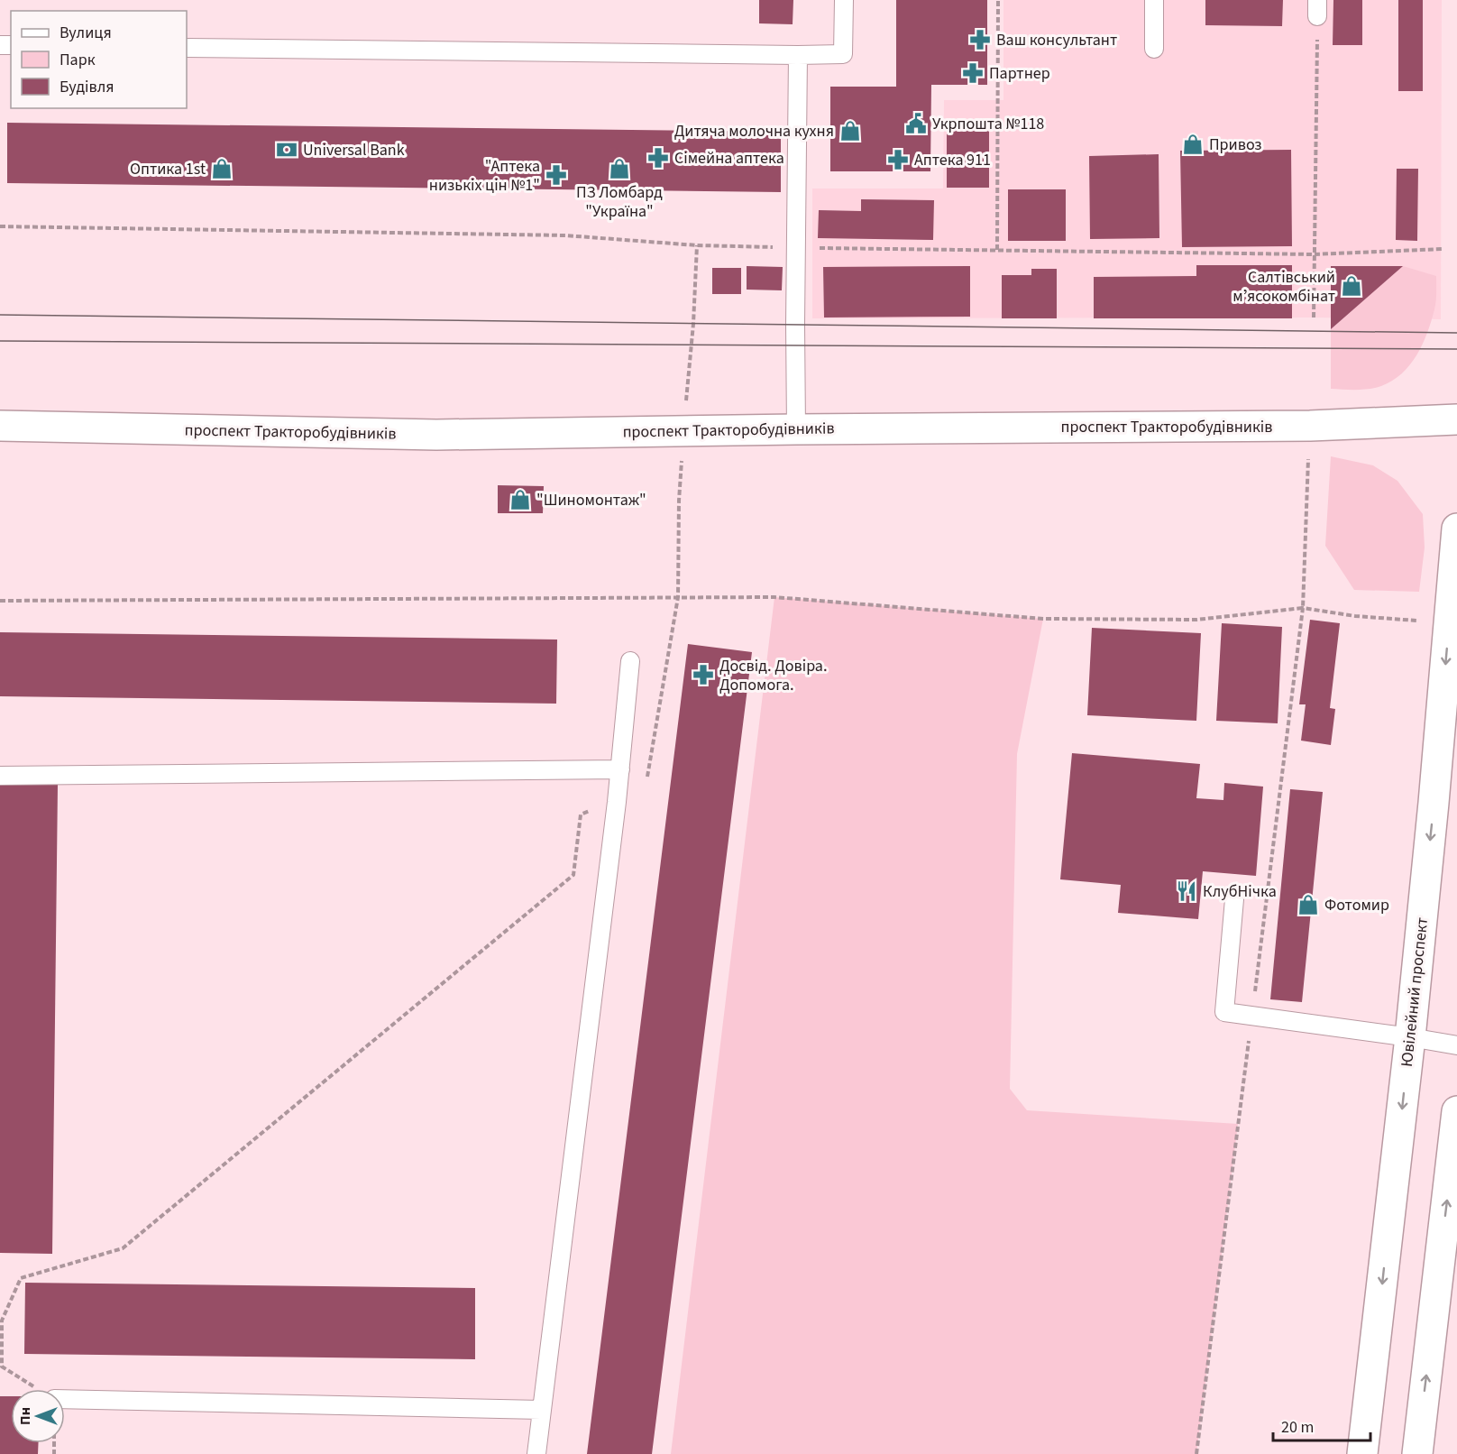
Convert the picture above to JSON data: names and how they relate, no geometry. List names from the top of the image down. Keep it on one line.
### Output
{"streets":{"main road":["проспект Тракторобудівників","Ювілейний проспект"]},"places":{"pharmacy":["Ваш консультант","Партнер","Сімейна аптека","Аптека 911","\"Аптека низькіх цін №1\"","Досвід. Довіра. Допомога."],"public building":["Укрпошта №118"],"shop":["Дитяча молочна кухня","Привоз","Оптика 1st","ПЗ Ломбард \"Україна\"","Салтівський мʼясокомбінат","\"Шиномонтаж\"","Фотомир"],"bank":["Universal Bank"],"restaurant":["КлубНічка"]},"legend":["Вулиця","Парк","Будівля"],"scale_bar":"20 m","north":"left"}
